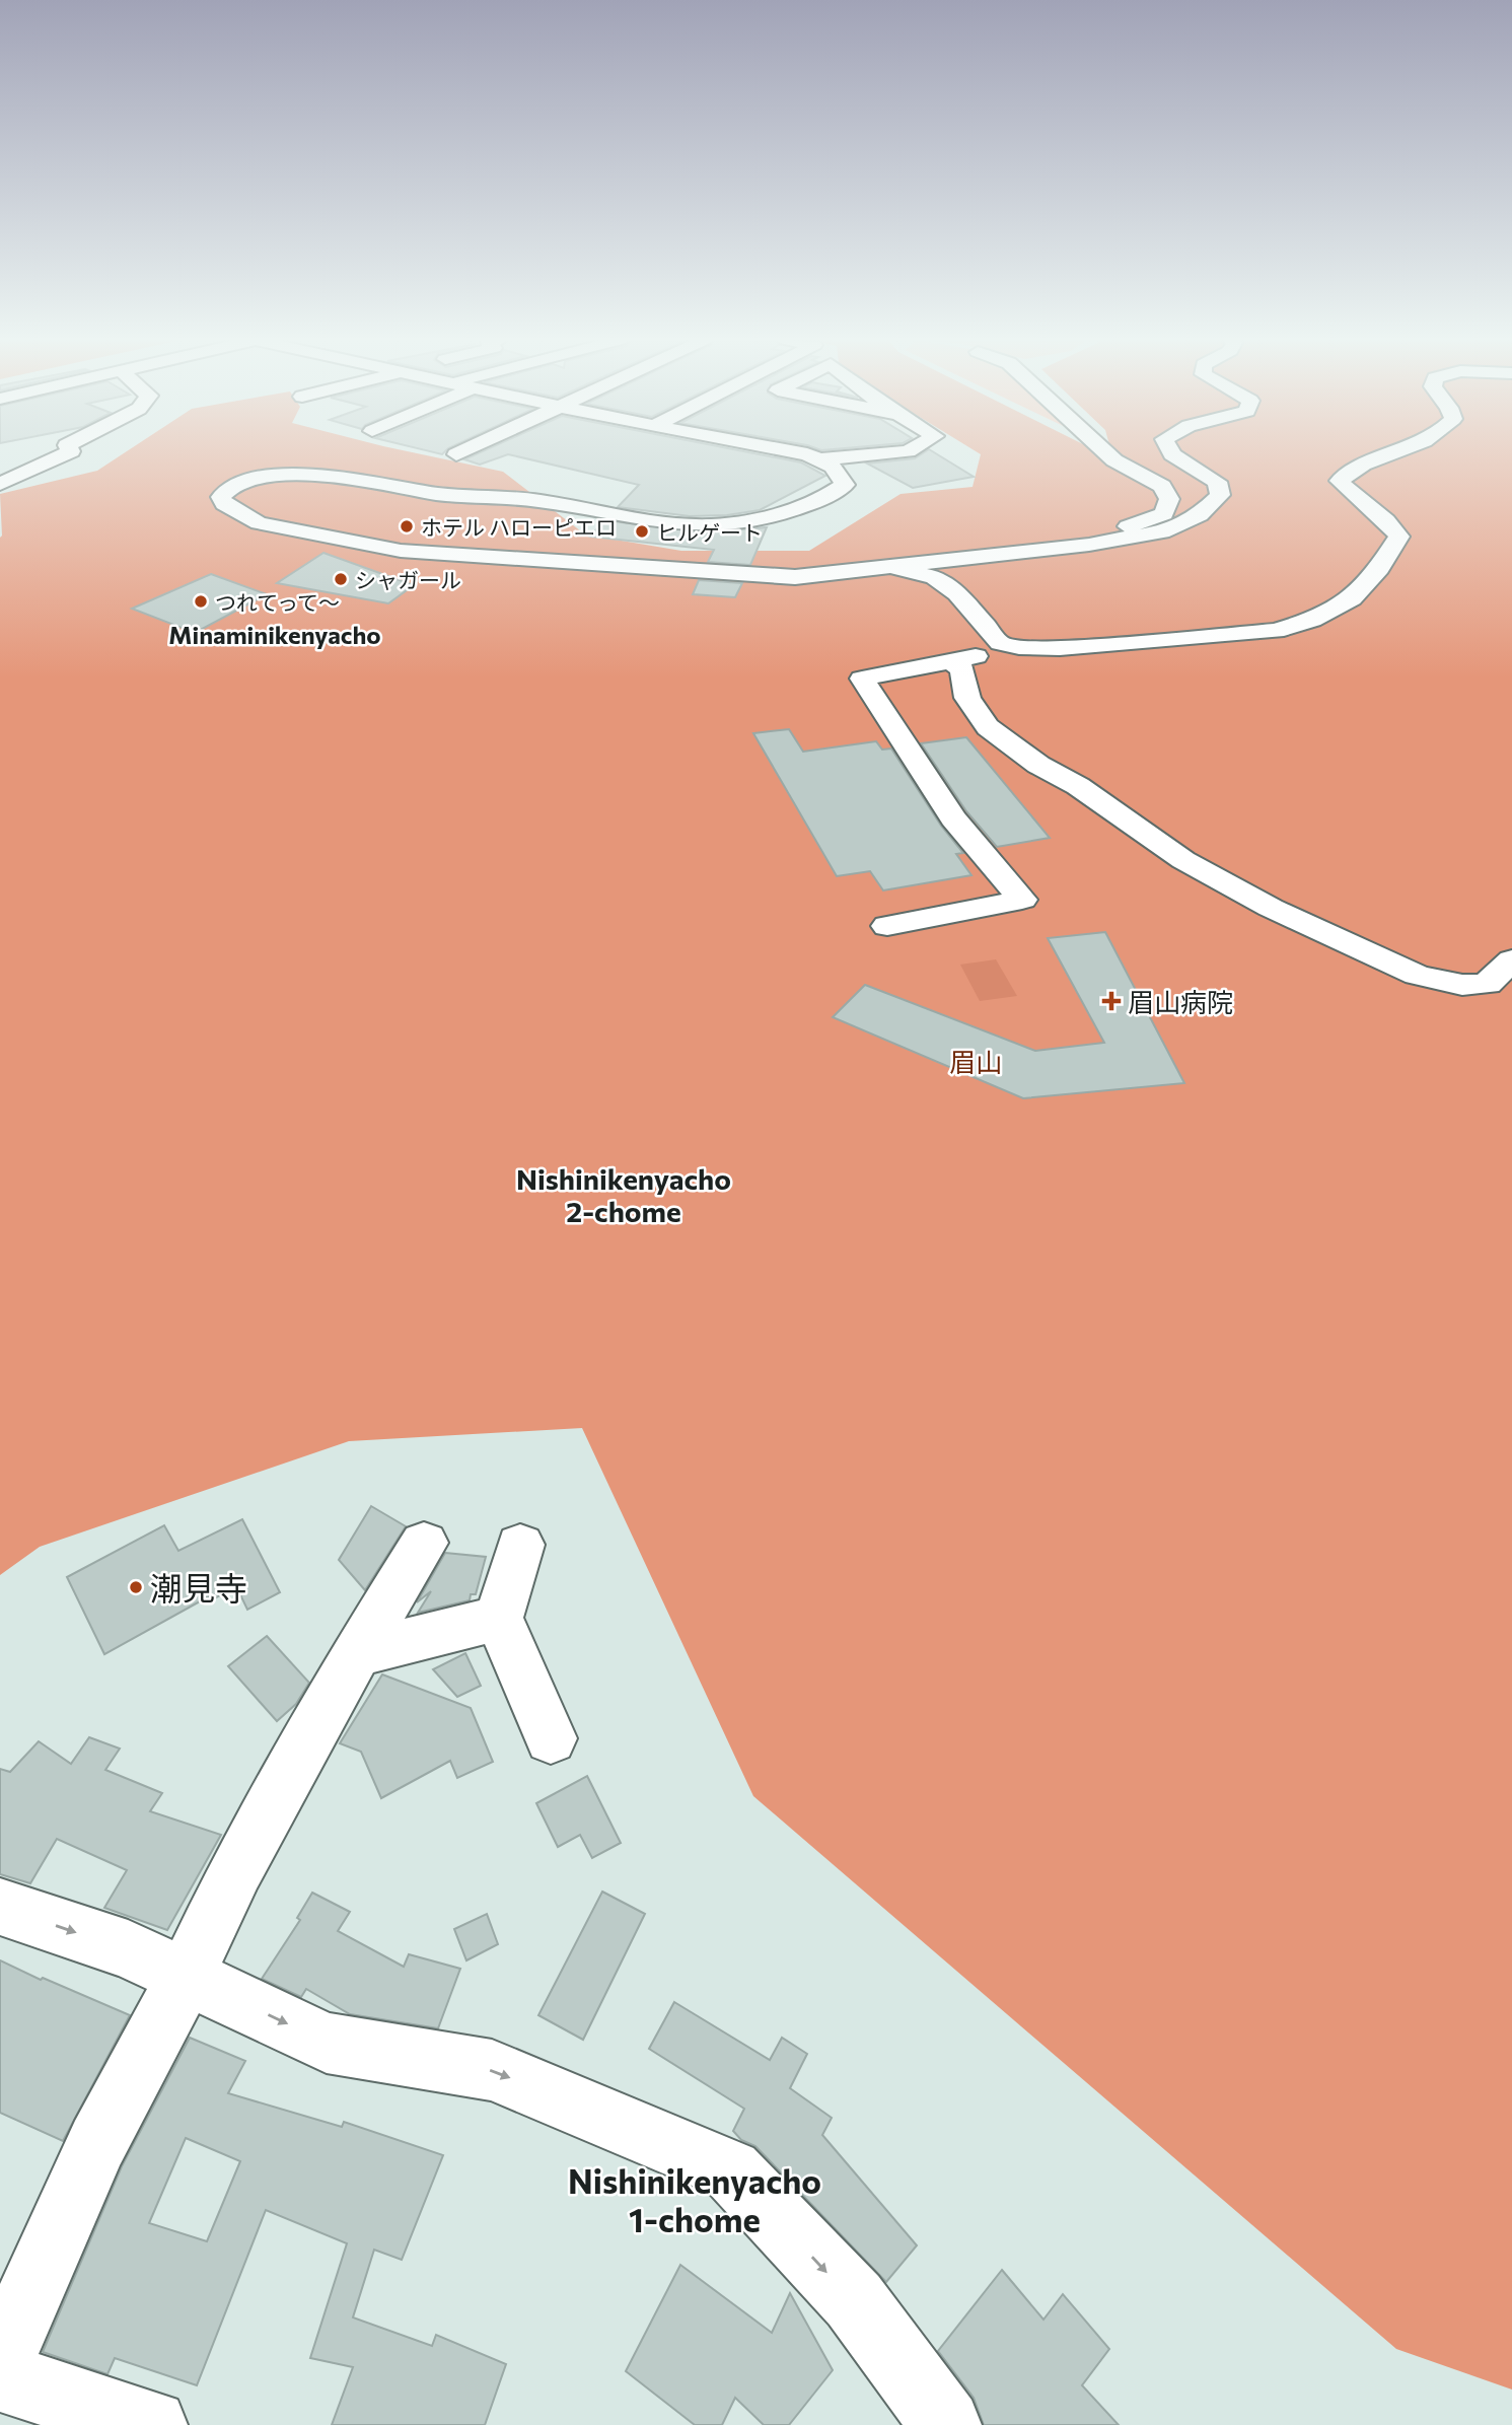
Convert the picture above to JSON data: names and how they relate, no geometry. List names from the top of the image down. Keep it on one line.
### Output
{"districts":["Minaminikenyacho","Nishinikenyacho 2-chome","Nishinikenyacho 1-chome"],"parks":["眉山"],"places":{"other":["ホテル ハローピエロ","ヒルゲート","シャガール","つれてって～","潮見寺"],"health":["眉山病院"]}}
